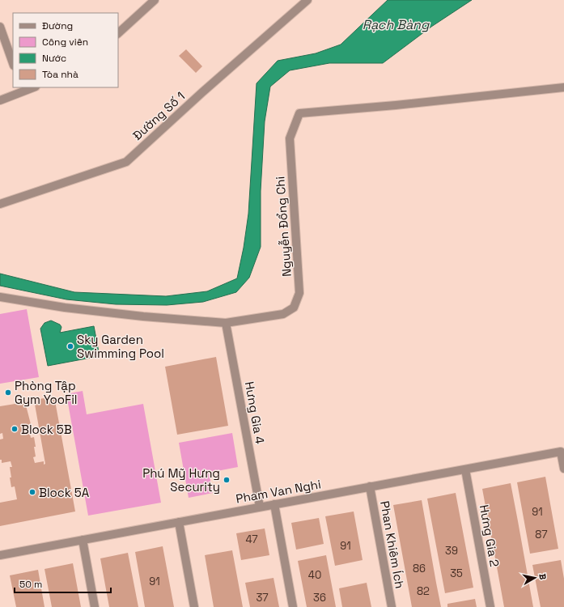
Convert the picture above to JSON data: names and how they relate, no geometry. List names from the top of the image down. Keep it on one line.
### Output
{"streets":{"street":["Đường Số 1","Nguyễn Đổng Chi","Hưng Gia 4","Pham Van Nghi","Hưng Gia 2","Phan Khiêm Ích"]},"crossings":[["Nguyễn Đổng Chi","Hưng Gia 4"],["Hưng Gia 4","Pham Van Nghi"],["Pham Van Nghi","Hưng Gia 2"],["Pham Van Nghi","Phan Khiêm Ích"]],"water":["Rạch Bàng"],"places":["Sky Garden Swimming Pool","Phòng Tập Gym YooFil","Block 5B","Phú Mỹ Hưng Security","Block 5A"],"house_numbers":["91","87","47","91","39","86","35","40","91","82","37","36"],"legend":["Đường","Công viên","Nước","Tòa nhà"],"scale_bar":"50 m","north":"right"}
